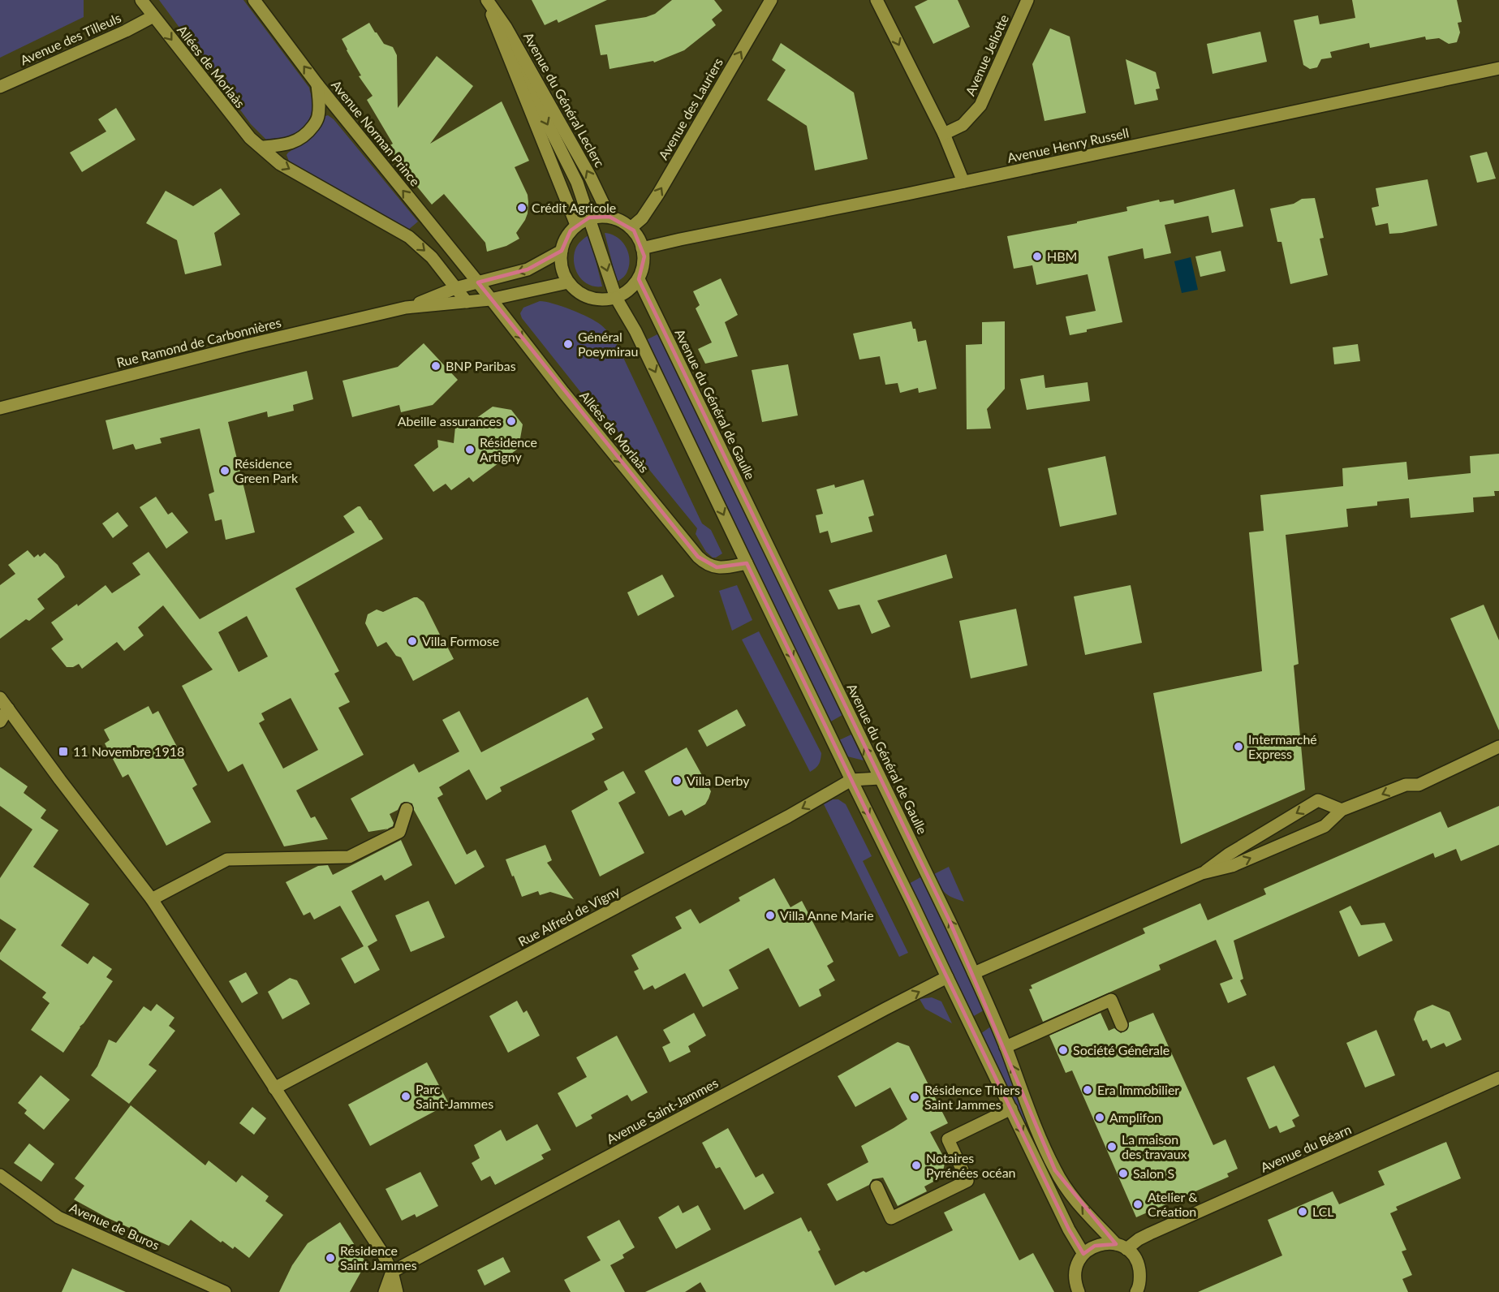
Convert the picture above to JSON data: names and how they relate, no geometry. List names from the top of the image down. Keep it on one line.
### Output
{"streets":{"street":["Avenue des Tilleuls","Avenue Jeliotte","Allées de Morlaàs","Avenue du Général Leclerc","Avenue des Lauriers","Avenue Norman Prince","Avenue Henry Russell","Rue Ramond de Carbonnières","Avenue du Général de Gaulle","Rue Alfred de Vigny","Avenue Saint-Jammes","Avenue du Béarn","Avenue de Buros"]},"crossings":[["Avenue des Tilleuls","Allées de Morlaàs"],["Allées de Morlaàs","Avenue Norman Prince"],["Allées de Morlaàs","Rue Ramond de Carbonnières"],["Avenue Norman Prince","Rue Ramond de Carbonnières"],["Avenue du Général de Gaulle","Rue Alfred de Vigny"],["Avenue du Général de Gaulle","Avenue du Béarn"]],"one_way":["Avenue des Lauriers","Avenue Norman Prince","Rue Alfred de Vigny","Avenue Saint-Jammes"],"places":{"other":["Crédit Agricole","HBM","Général Poeymirau","BNP Paribas","Abeille assurances","Résidence Artigny","Résidence Green Park","Villa Formose","Intermarché Express","Villa Derby","Villa Anne Marie","Société Générale","Era Immobilier","Parc Saint-Jammes","Résidence Thiers Saint Jammes","Amplifon","La maison des travaux","Notaires Pyrénées océan","Salon S","Atelier & Création","LCL","Résidence Saint Jammes"],"transit":["11 Novembre 1918"]}}
